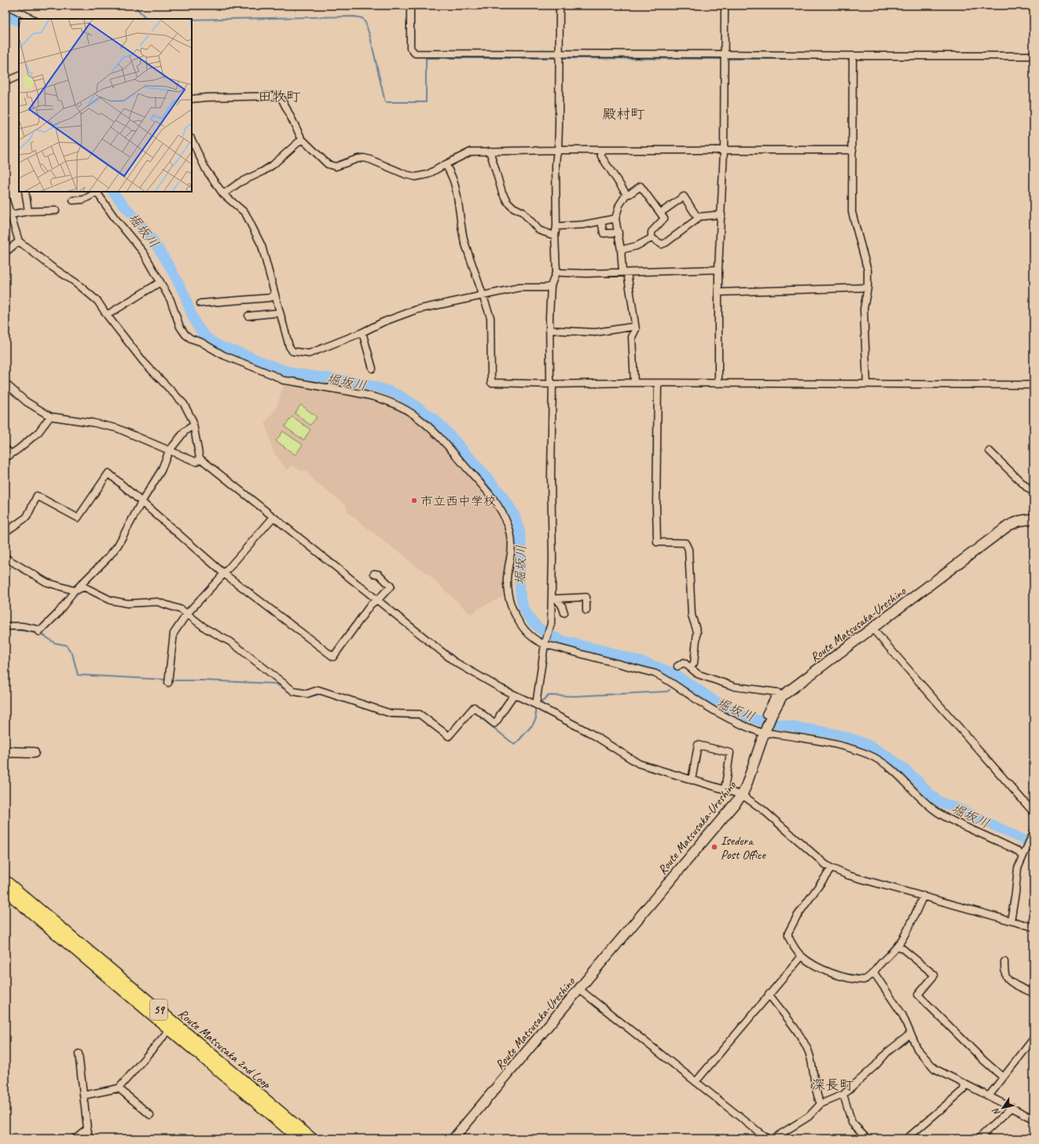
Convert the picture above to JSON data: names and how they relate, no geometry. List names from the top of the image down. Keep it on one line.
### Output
{"streets":{"main road":["Route Matsusaka-Ureshino","59","Route Matsusaka 2nd Loop"]},"districts":["田牧町","殿村町","深長町"],"water":["堀坂川"],"places":["市立西中学校","Isedera Post Office"],"north":"bottom left"}
